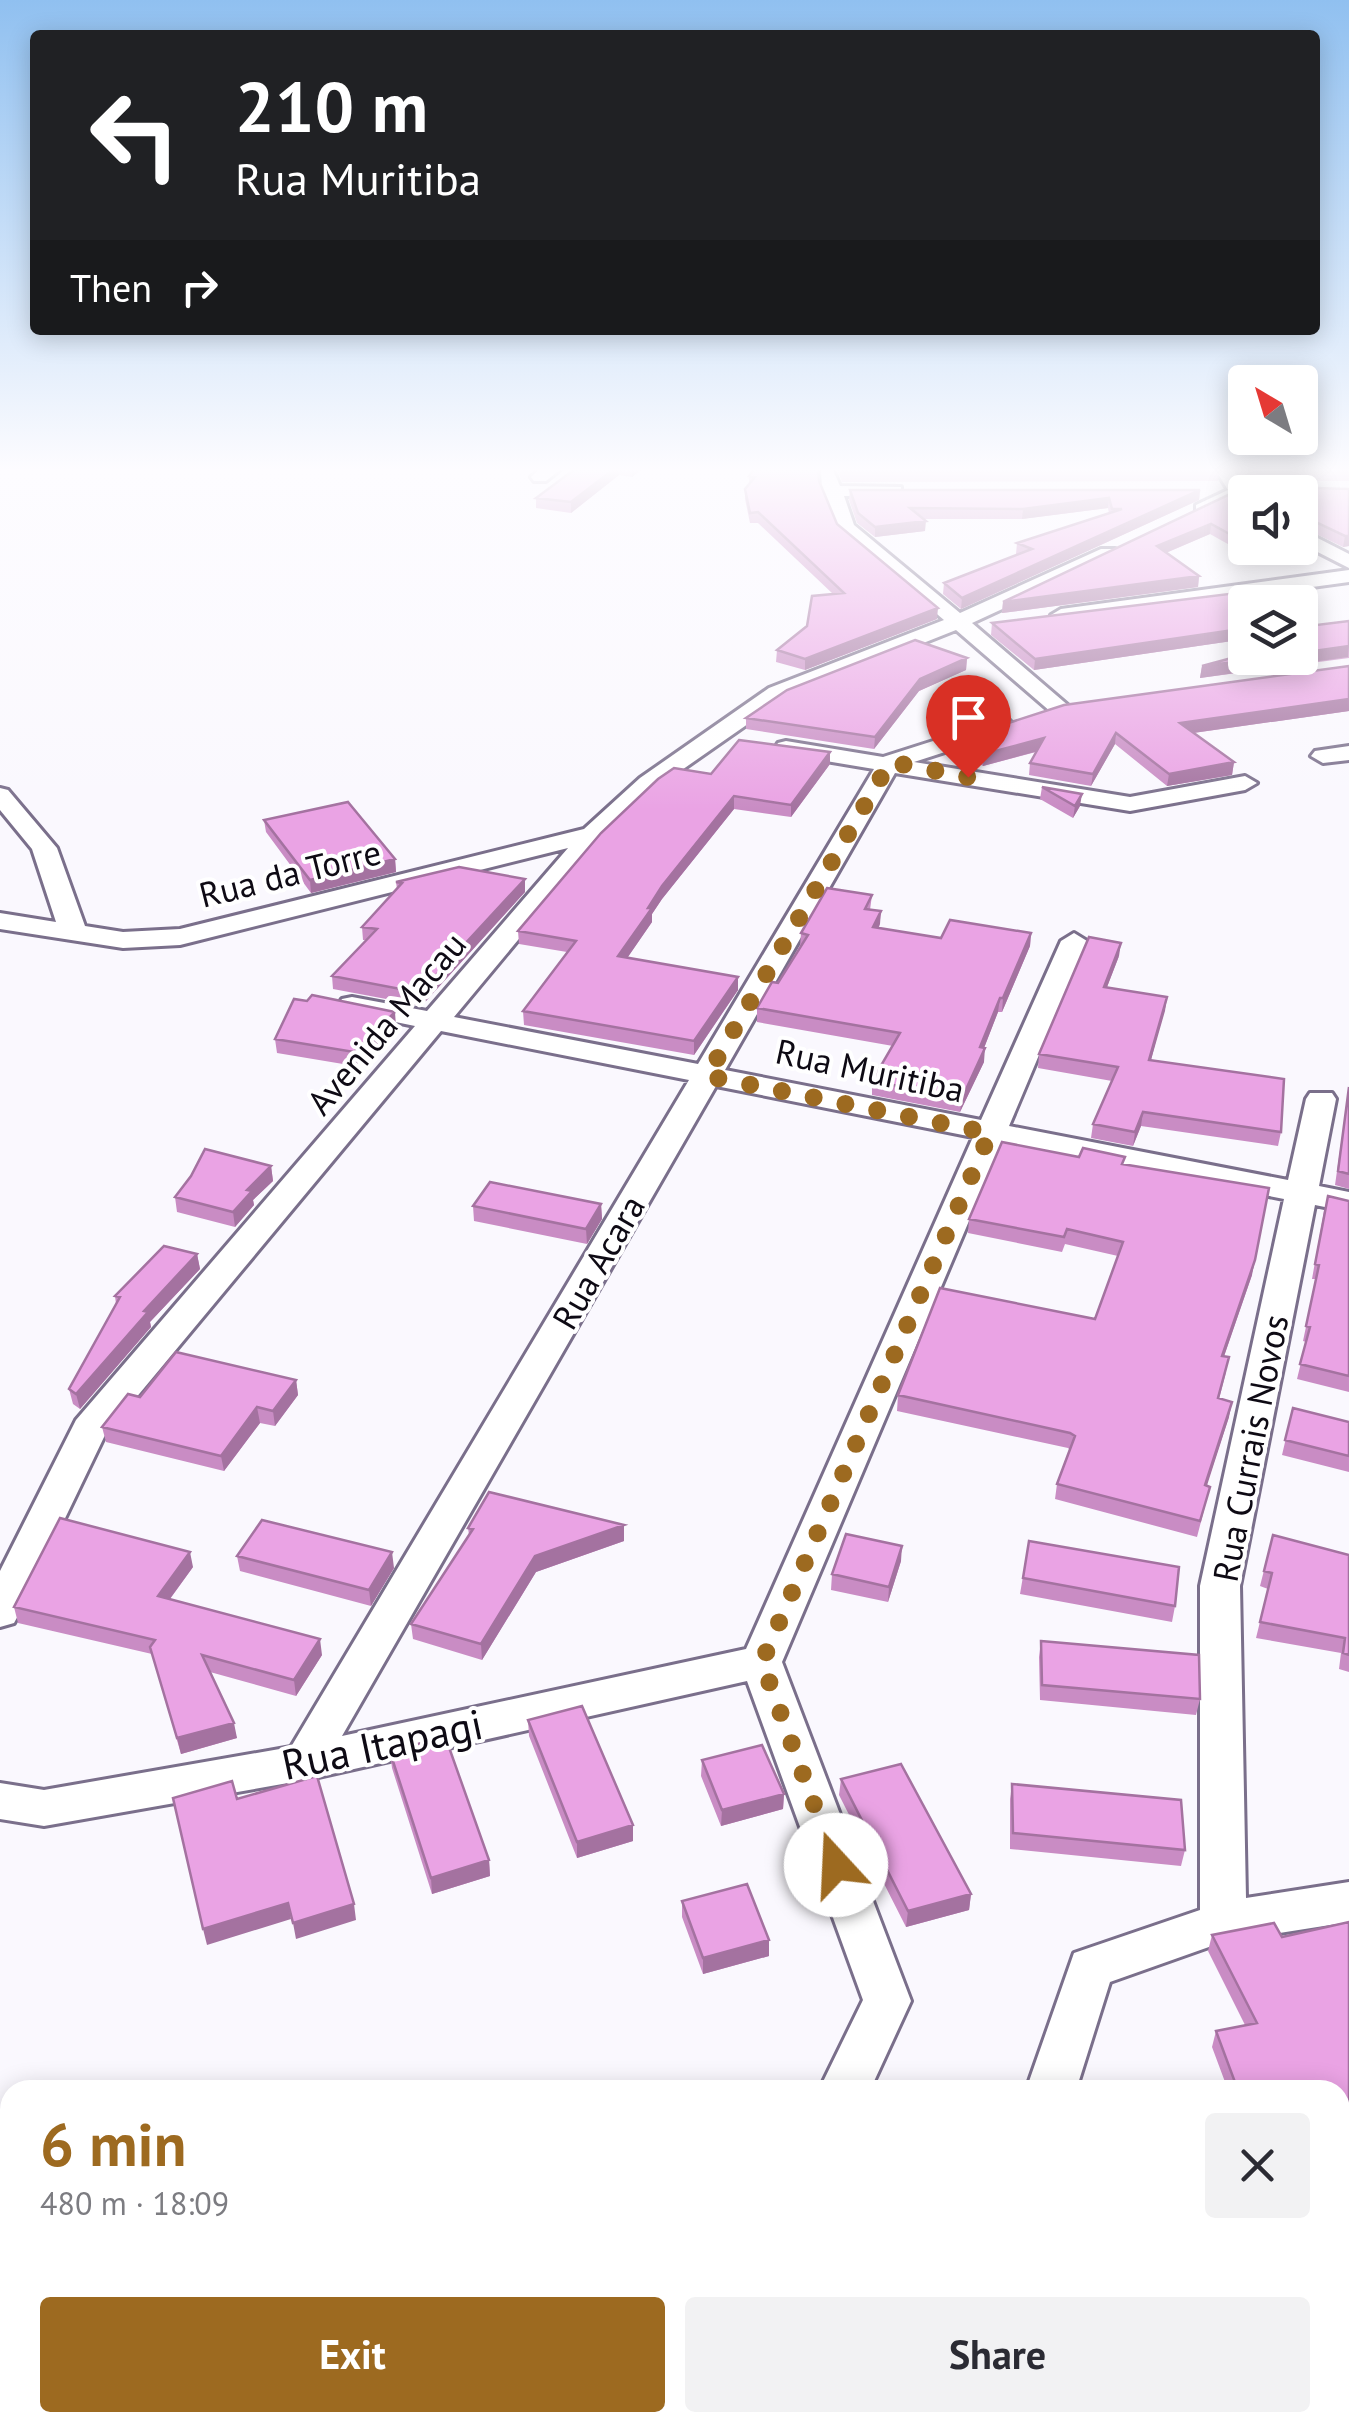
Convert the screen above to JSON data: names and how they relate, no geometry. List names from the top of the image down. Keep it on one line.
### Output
{"streets":{"street":["Rua da Torre","Avenida Macau","Rua Muritiba","Rua Acara","Rua Currais Novos","Rua Itapagi"]},"crossings":[["Rua da Torre","Avenida Macau"],["Avenida Macau","Rua Muritiba"],["Rua Muritiba","Rua Acara"],["Rua Muritiba","Rua Currais Novos"],["Rua Acara","Rua Itapagi"]],"north":"top left","page":{"turn":["210 m","Rua Muritiba"],"then":"Then","heading":["6 min","480 m · 18:09"],"buttons":["Exit","Share"]}}
